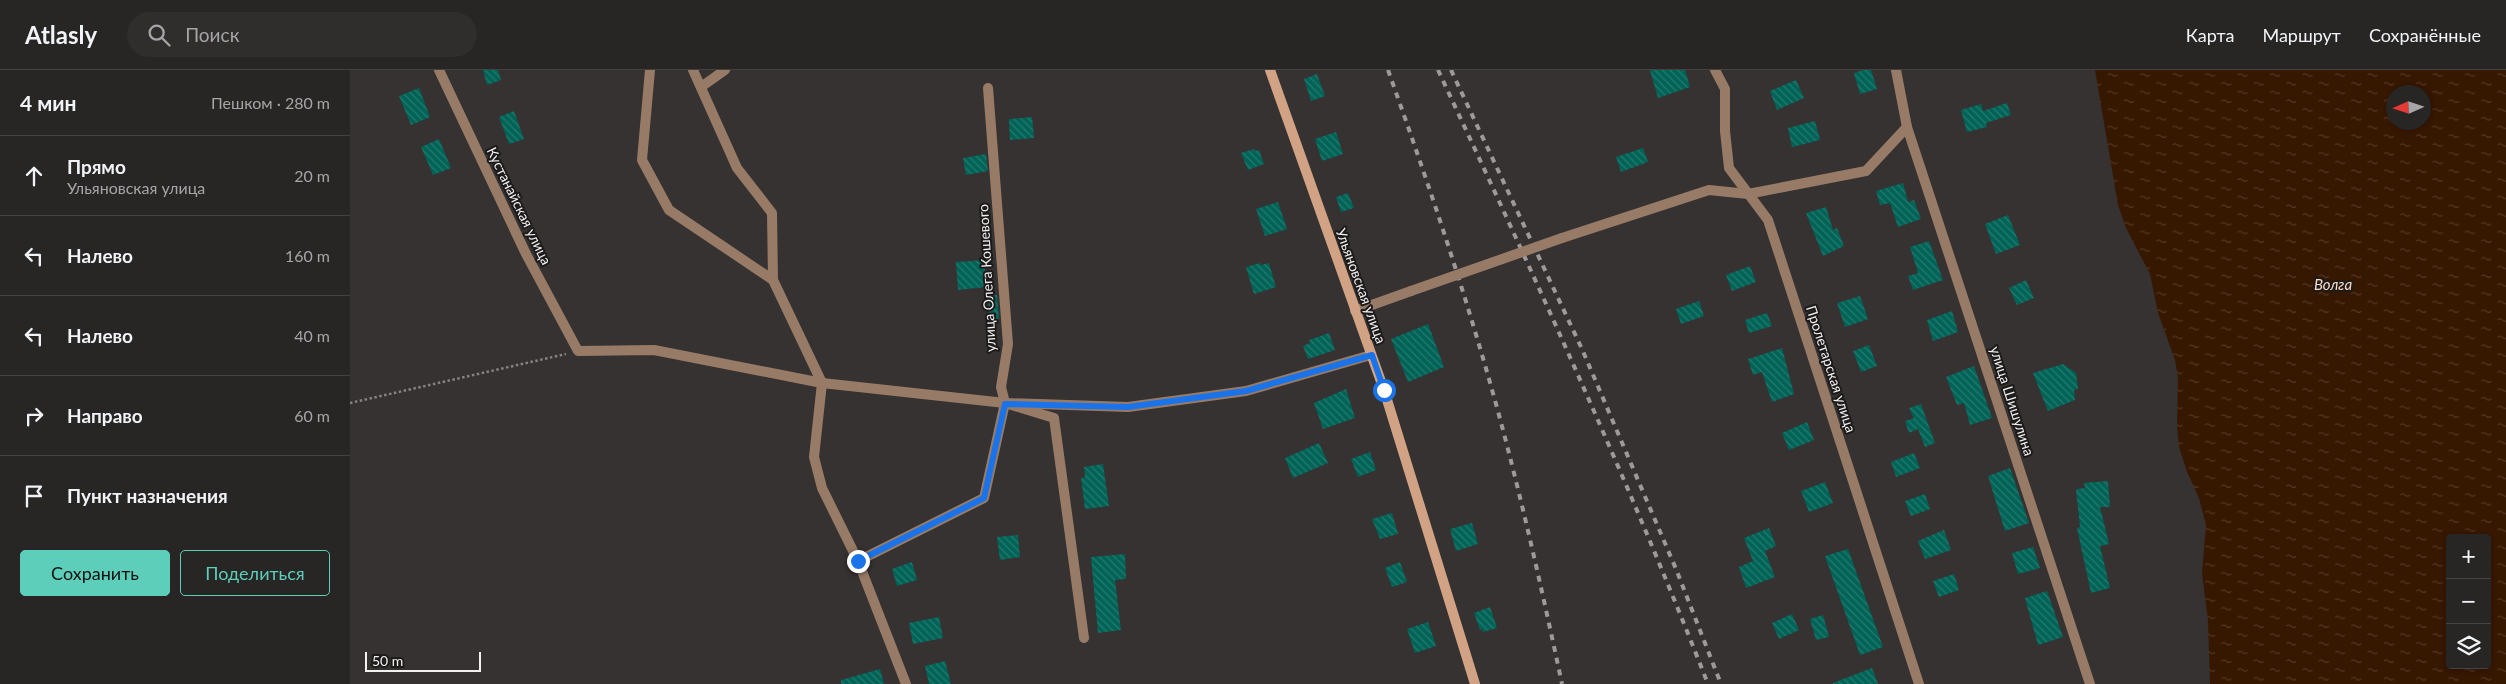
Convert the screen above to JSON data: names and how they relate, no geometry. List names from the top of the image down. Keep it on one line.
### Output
{"streets":{"main road":["Ульяновская улица"],"street":["Кустанайская улица","улица Олега Кошевого","Пролетарская улица","улица Шишулина"]},"water":["Волга"],"scale_bar":"50 m","north":"left","page":{"header":"Atlasly","search":"Поиск","nav":["Карта","Маршрут","Сохранённые"],"heading":["4 мин","Пешком · 280 m"],"list":[["Прямо","Ульяновская улица","20 m"],["Налево","160 m"],["Налево","40 m"],["Направо","60 m"],"Пункт назначения"],"map_buttons":["+","−"],"buttons":["Сохранить","Поделиться"],"scale":"50 m"}}
